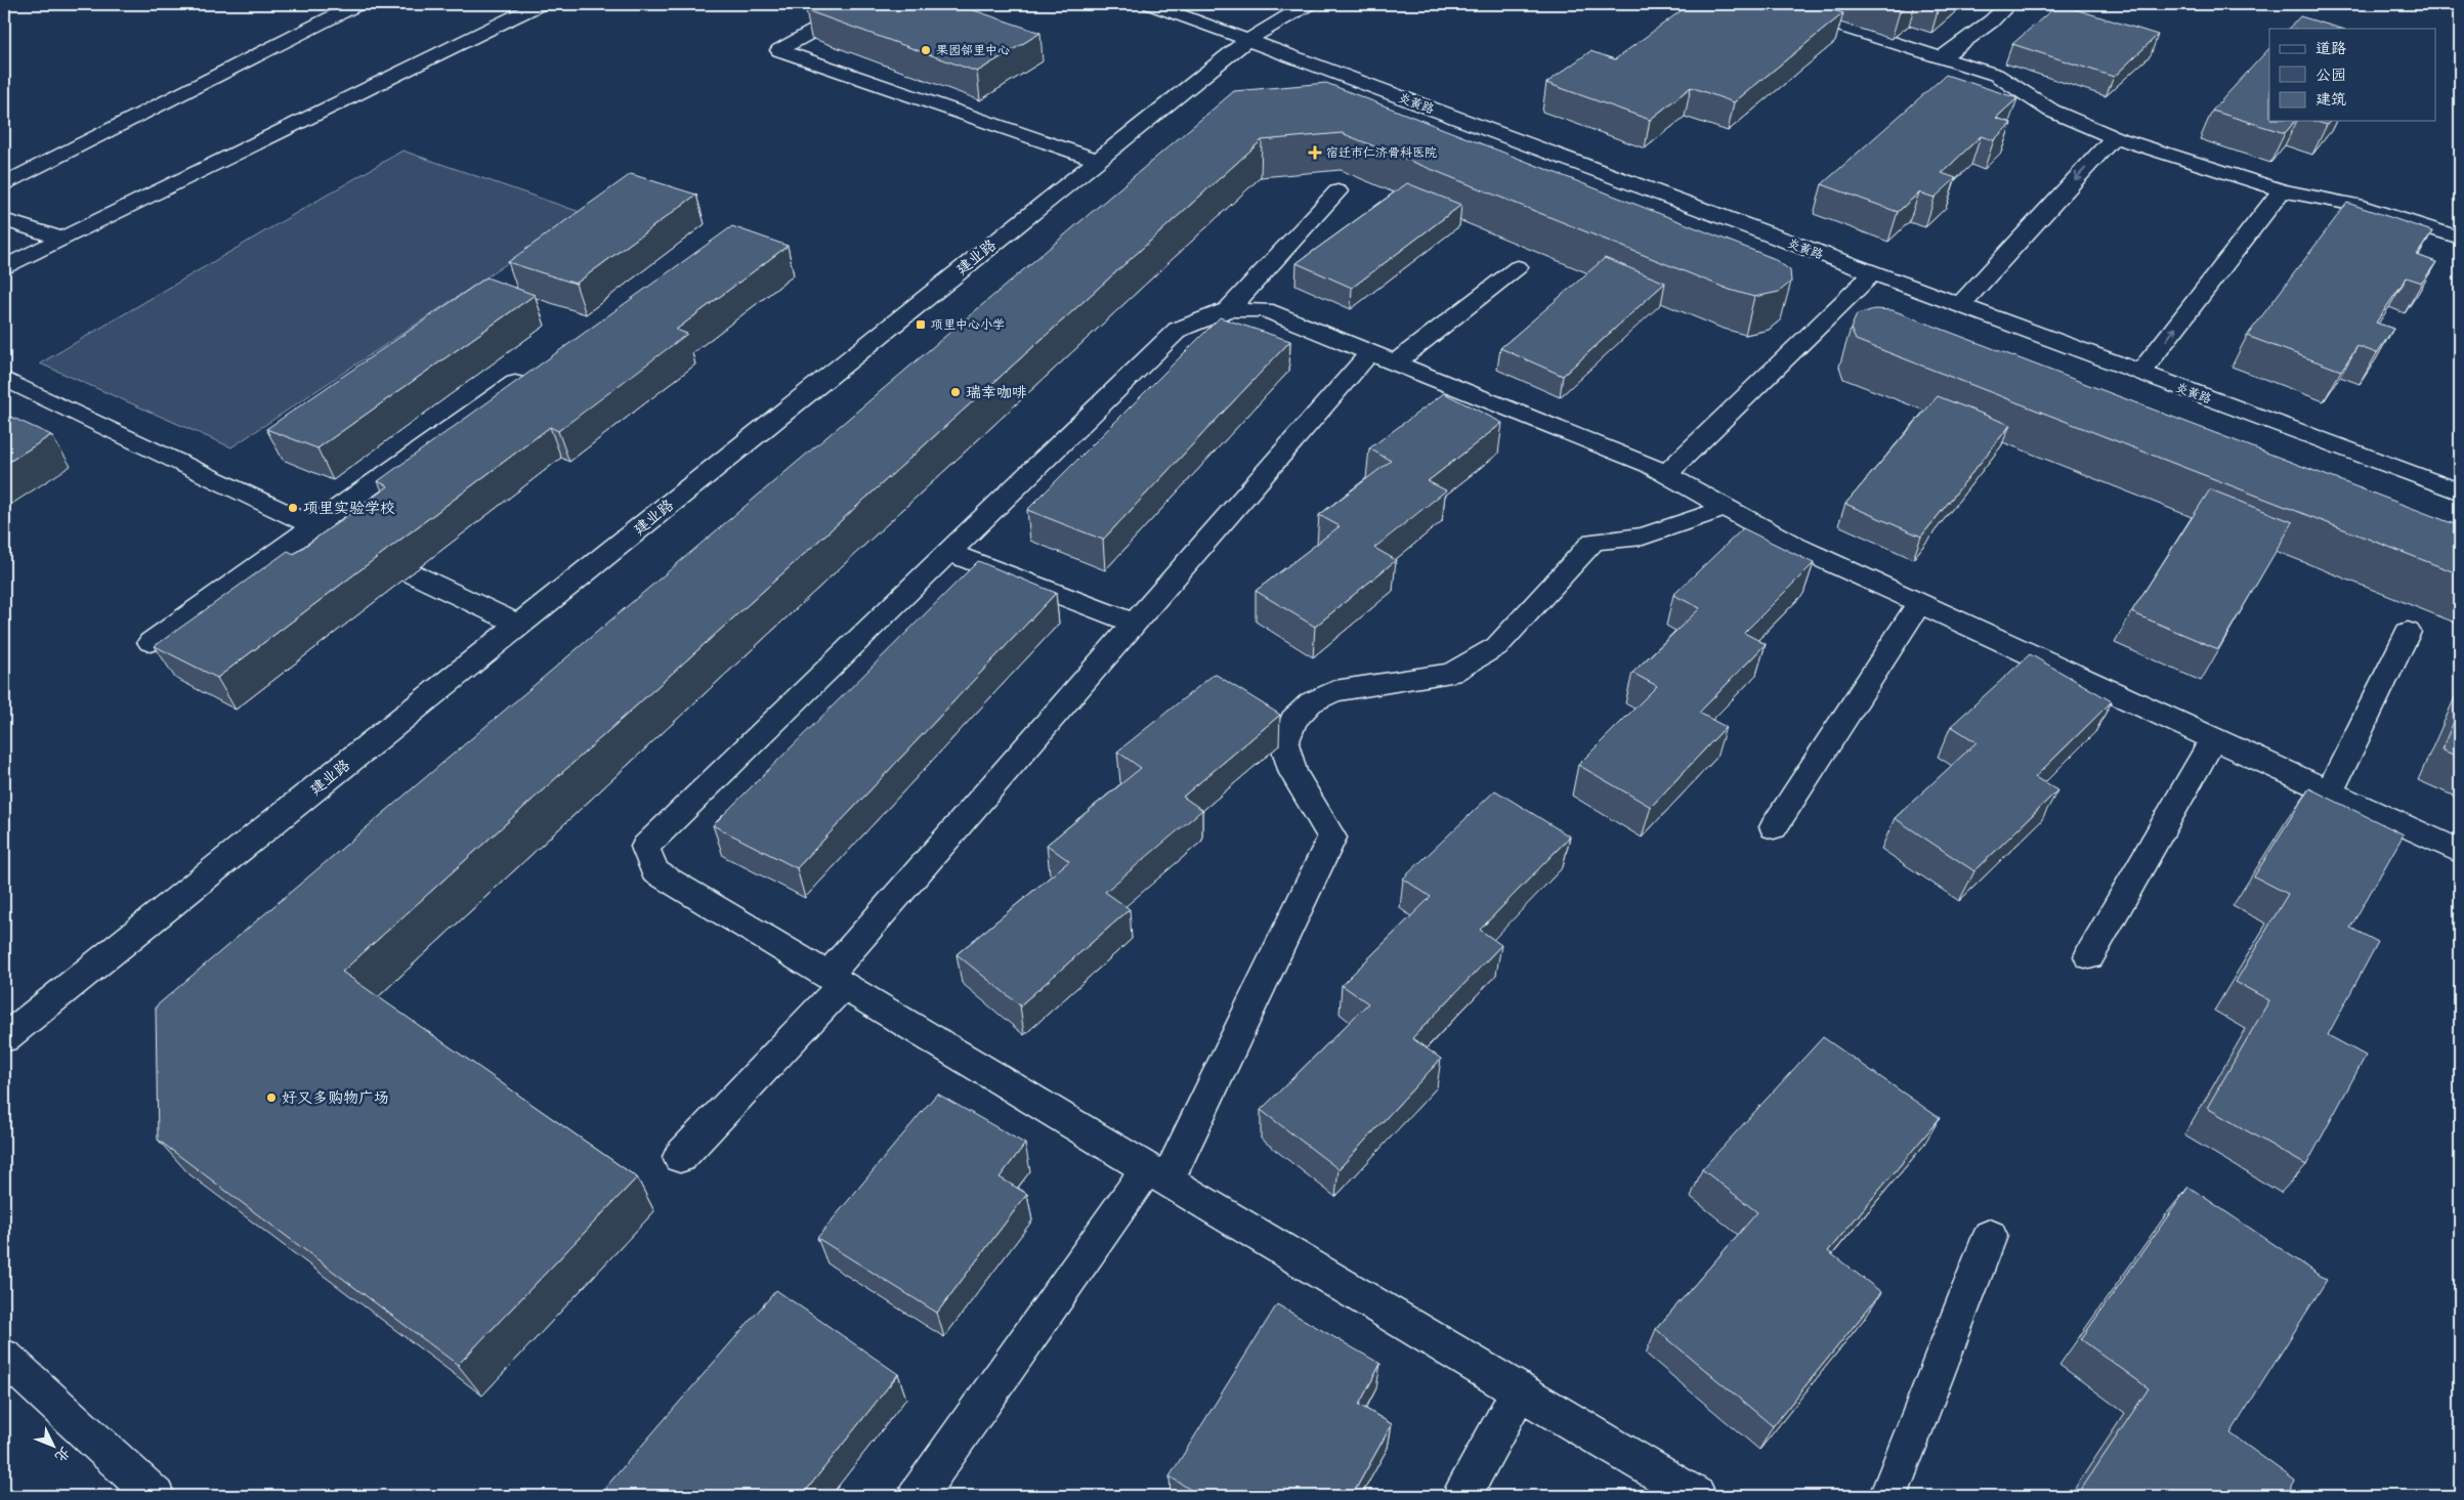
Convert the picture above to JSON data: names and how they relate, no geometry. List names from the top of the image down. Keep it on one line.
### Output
{"streets":{"street":["炎黄路","建业路"]},"crossings":[["炎黄路","建业路"]],"places":{"other":["果园邻里中心","瑞幸咖啡","项里实验学校","好又多购物广场"],"health":["宿迁市仁济骨科医院"],"transit":["项里中心小学"]},"legend":["道路","公园","建筑"],"north":"bottom right"}
